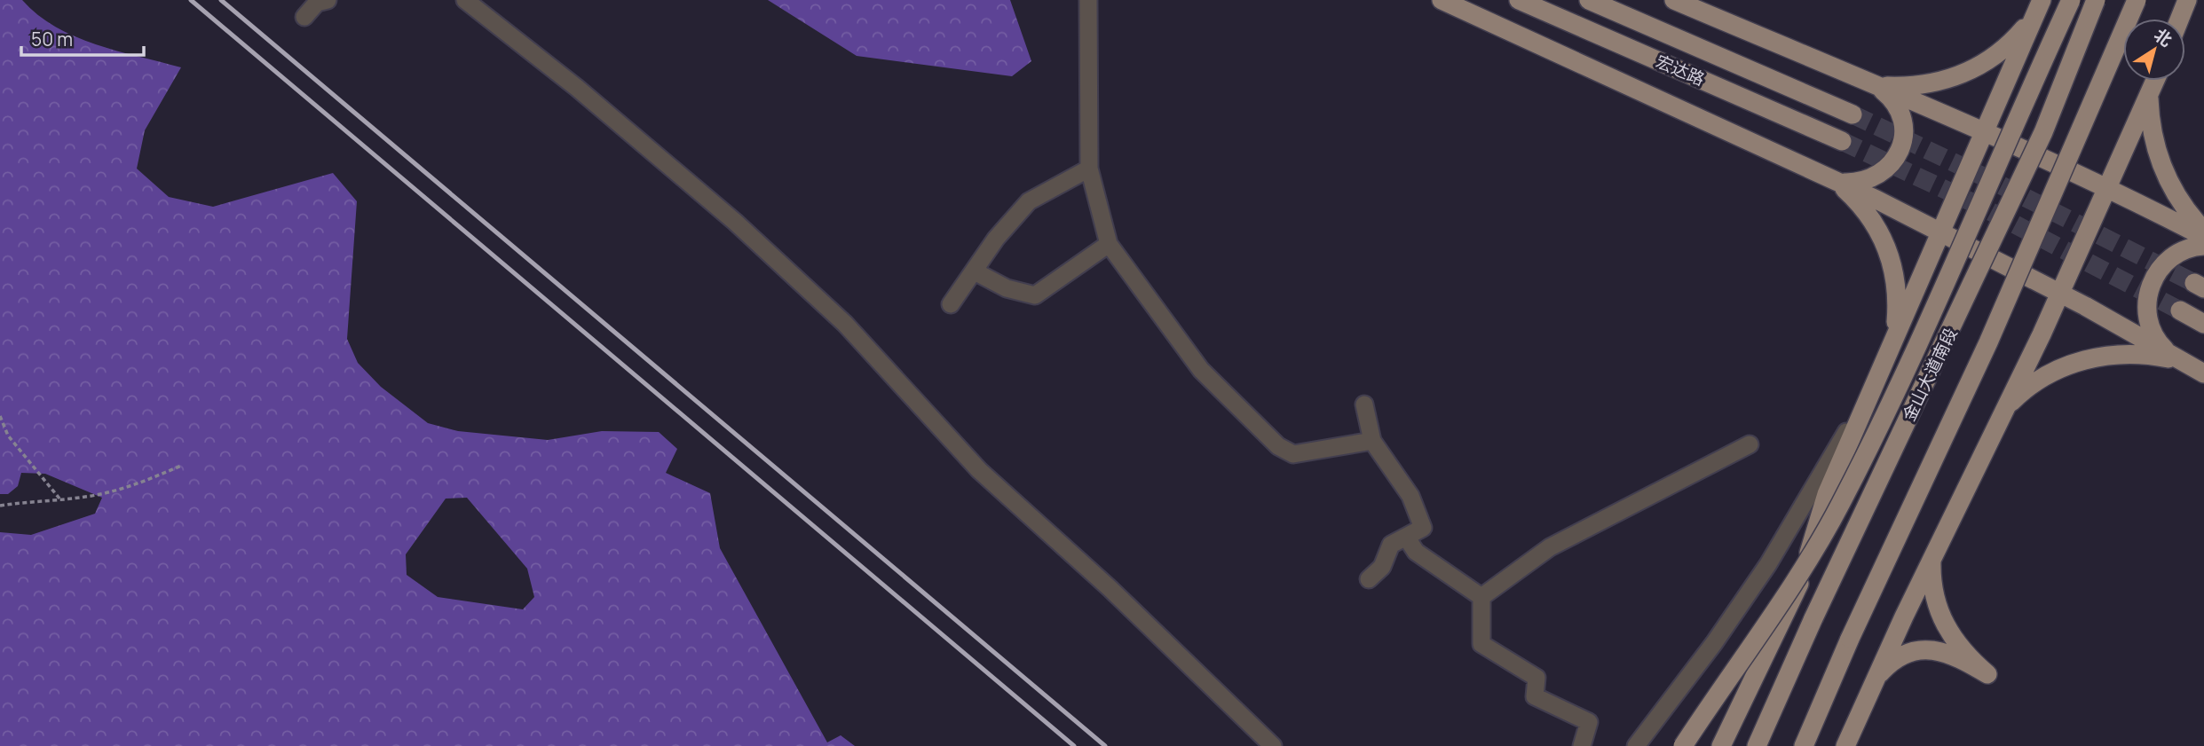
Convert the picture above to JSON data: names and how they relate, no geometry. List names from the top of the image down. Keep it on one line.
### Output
{"streets":{"main road":["宏达路","金山大道南段"]},"scale_bar":"50 m","north":"top right"}
